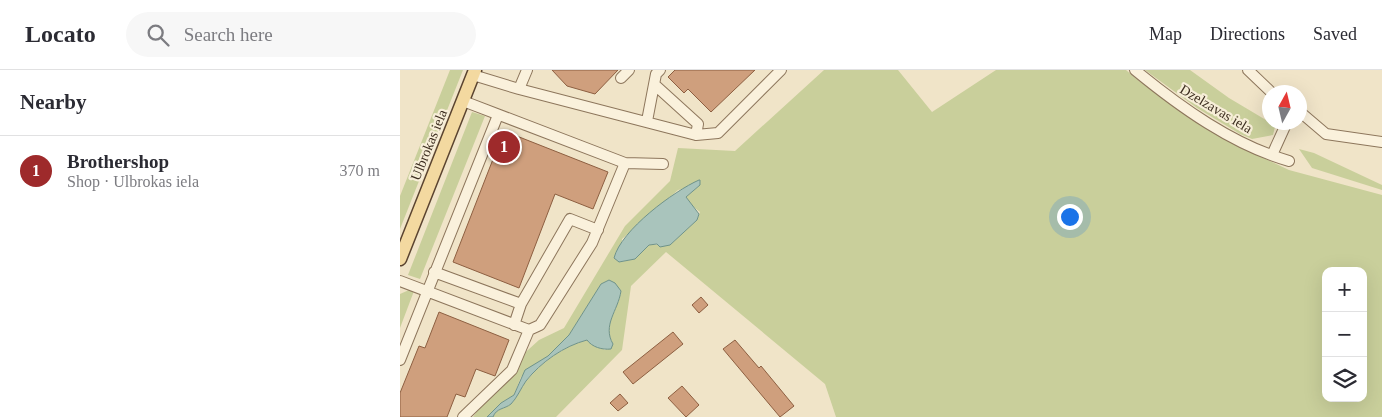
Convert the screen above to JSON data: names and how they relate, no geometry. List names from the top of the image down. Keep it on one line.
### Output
{"streets":{"main road":["Ulbrokas iela"],"street":["Dzelzavas iela"]},"north":"top","page":{"header":"Locato","search":"Search here","nav":["Map","Directions","Saved"],"heading":"Nearby","pins":"1","list":[{"mark":"1","name":"Brothershop","note":"Shop · Ulbrokas iela","value":"370 m"}],"map_buttons":["+","−"]}}
